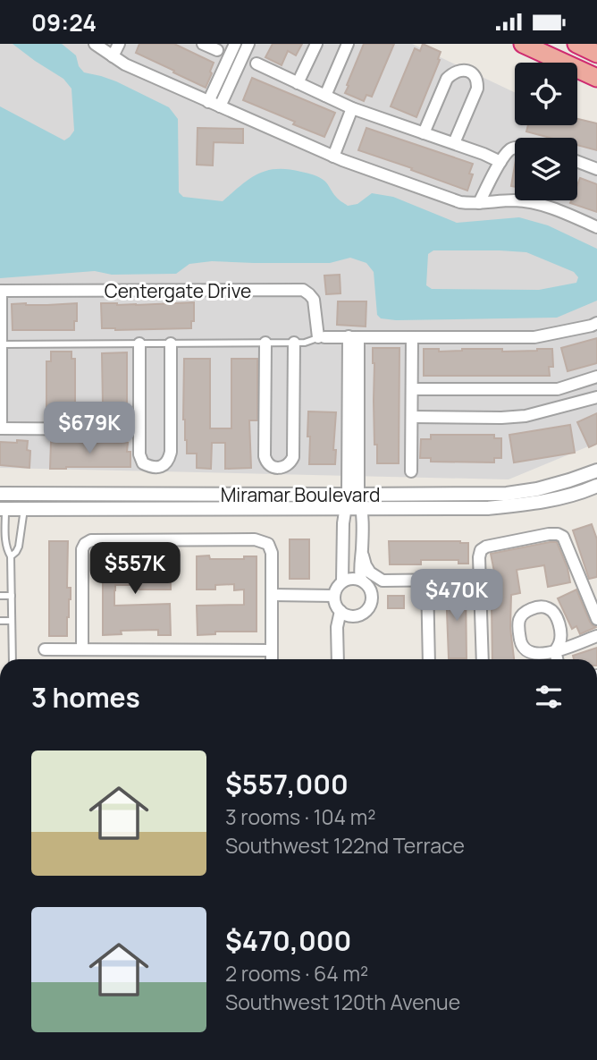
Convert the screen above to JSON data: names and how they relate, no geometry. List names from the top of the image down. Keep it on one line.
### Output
{"streets":{"street":["Centergate Drive","Miramar Boulevard"]},"page":{"status":"09:24","price":["$679K","$557K","$470K"],"heading":"3 homes","list":[{"name":"$557,000","note":"3 rooms · 104 m² · Southwest 122nd Terrace"},{"name":"$470,000","note":"2 rooms · 64 m² · Southwest 120th Avenue"}]}}
